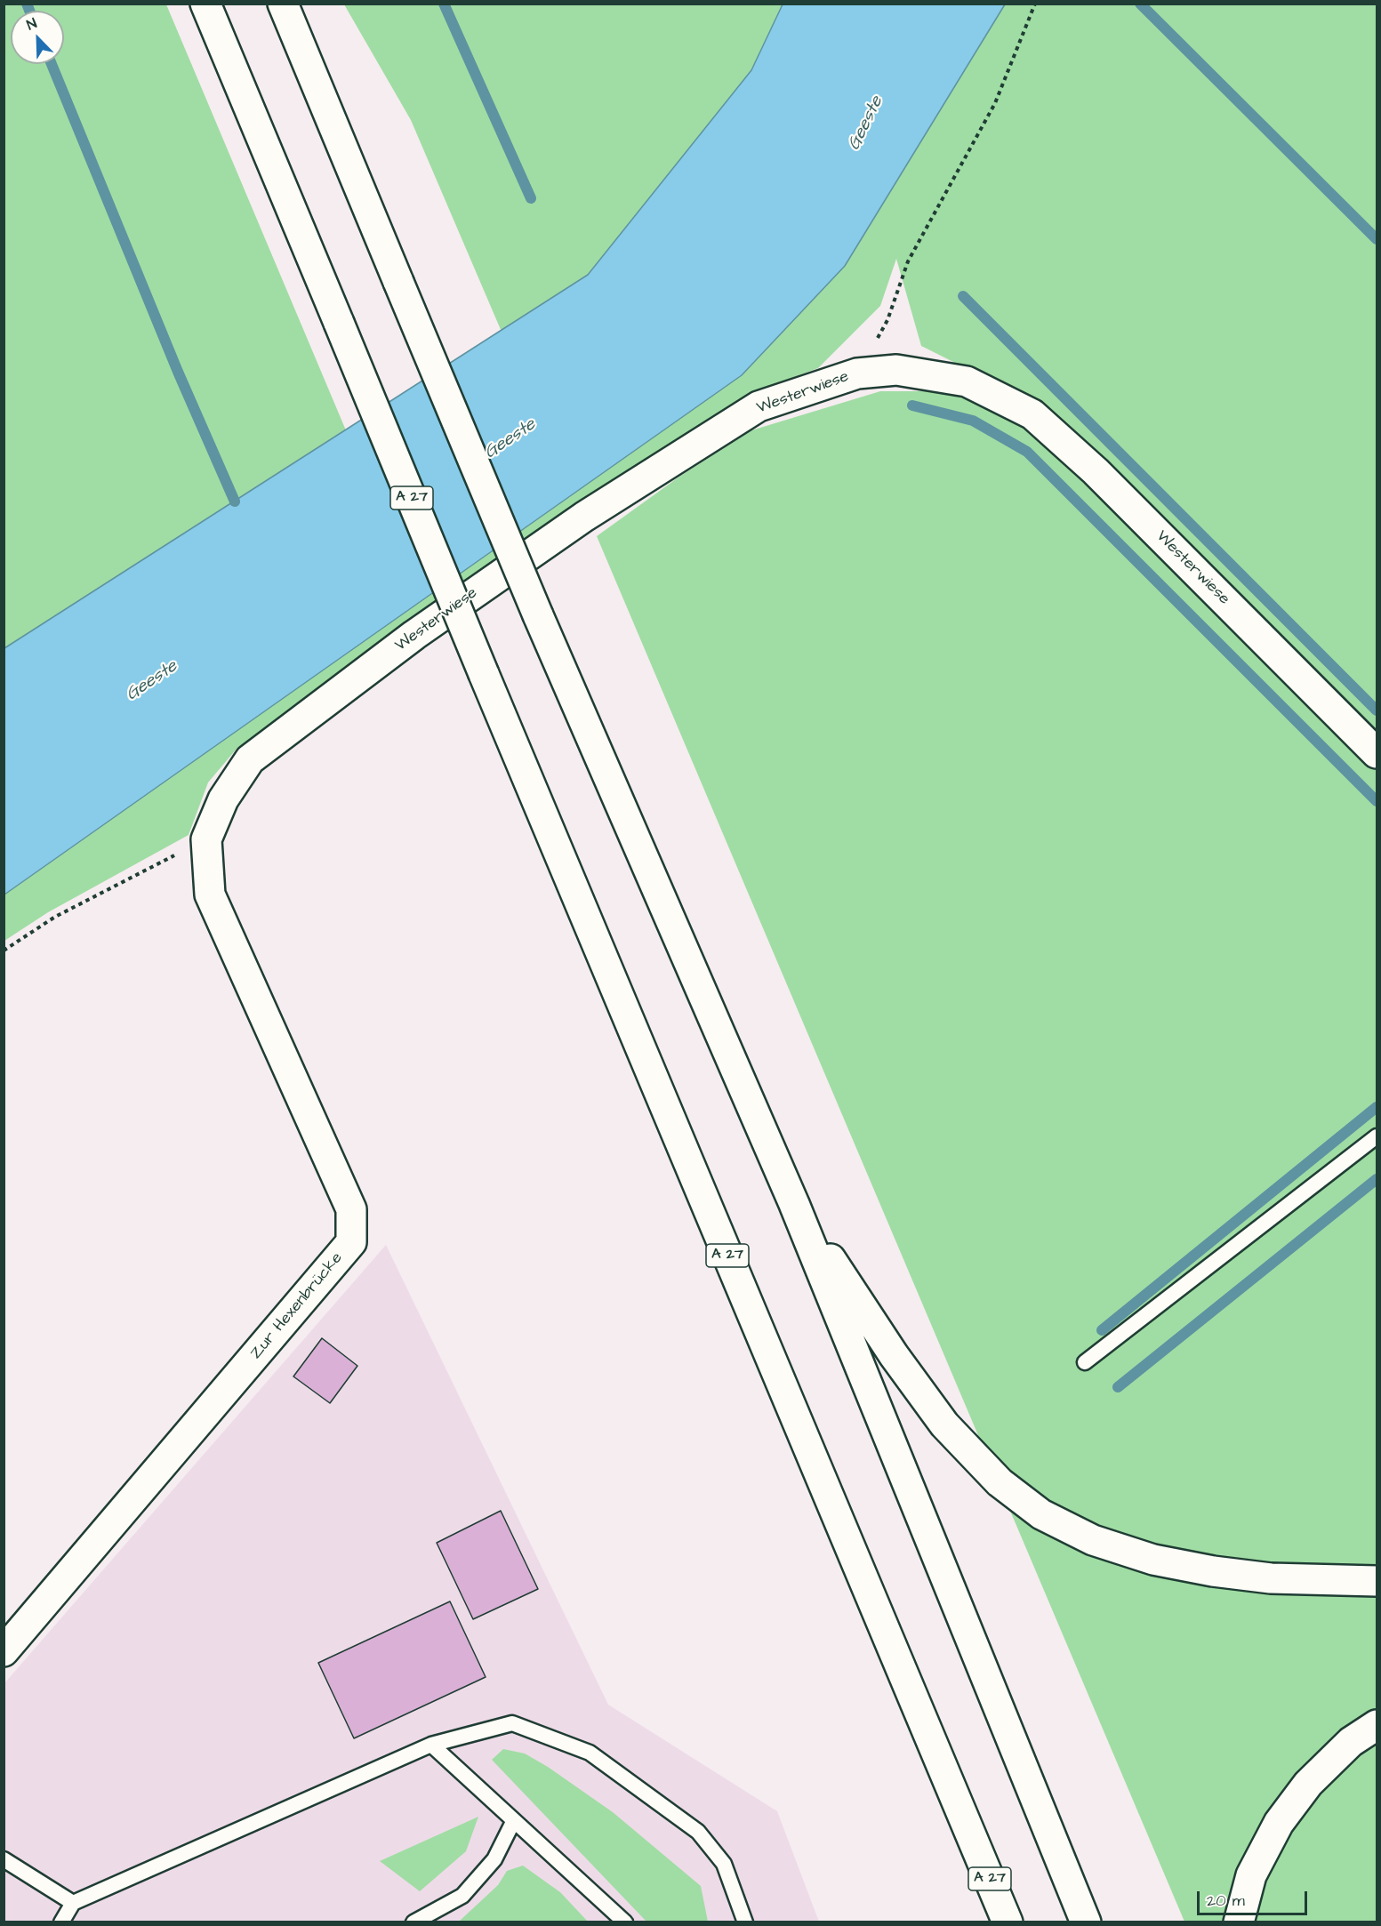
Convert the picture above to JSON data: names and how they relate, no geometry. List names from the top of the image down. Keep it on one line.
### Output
{"streets":{"main road":["Westerwiese","A 27","Zur Hexenbrücke"]},"crossings":[["Westerwiese","Zur Hexenbrücke"]],"water":["Geeste"],"scale_bar":"20 m","north":"top left"}
